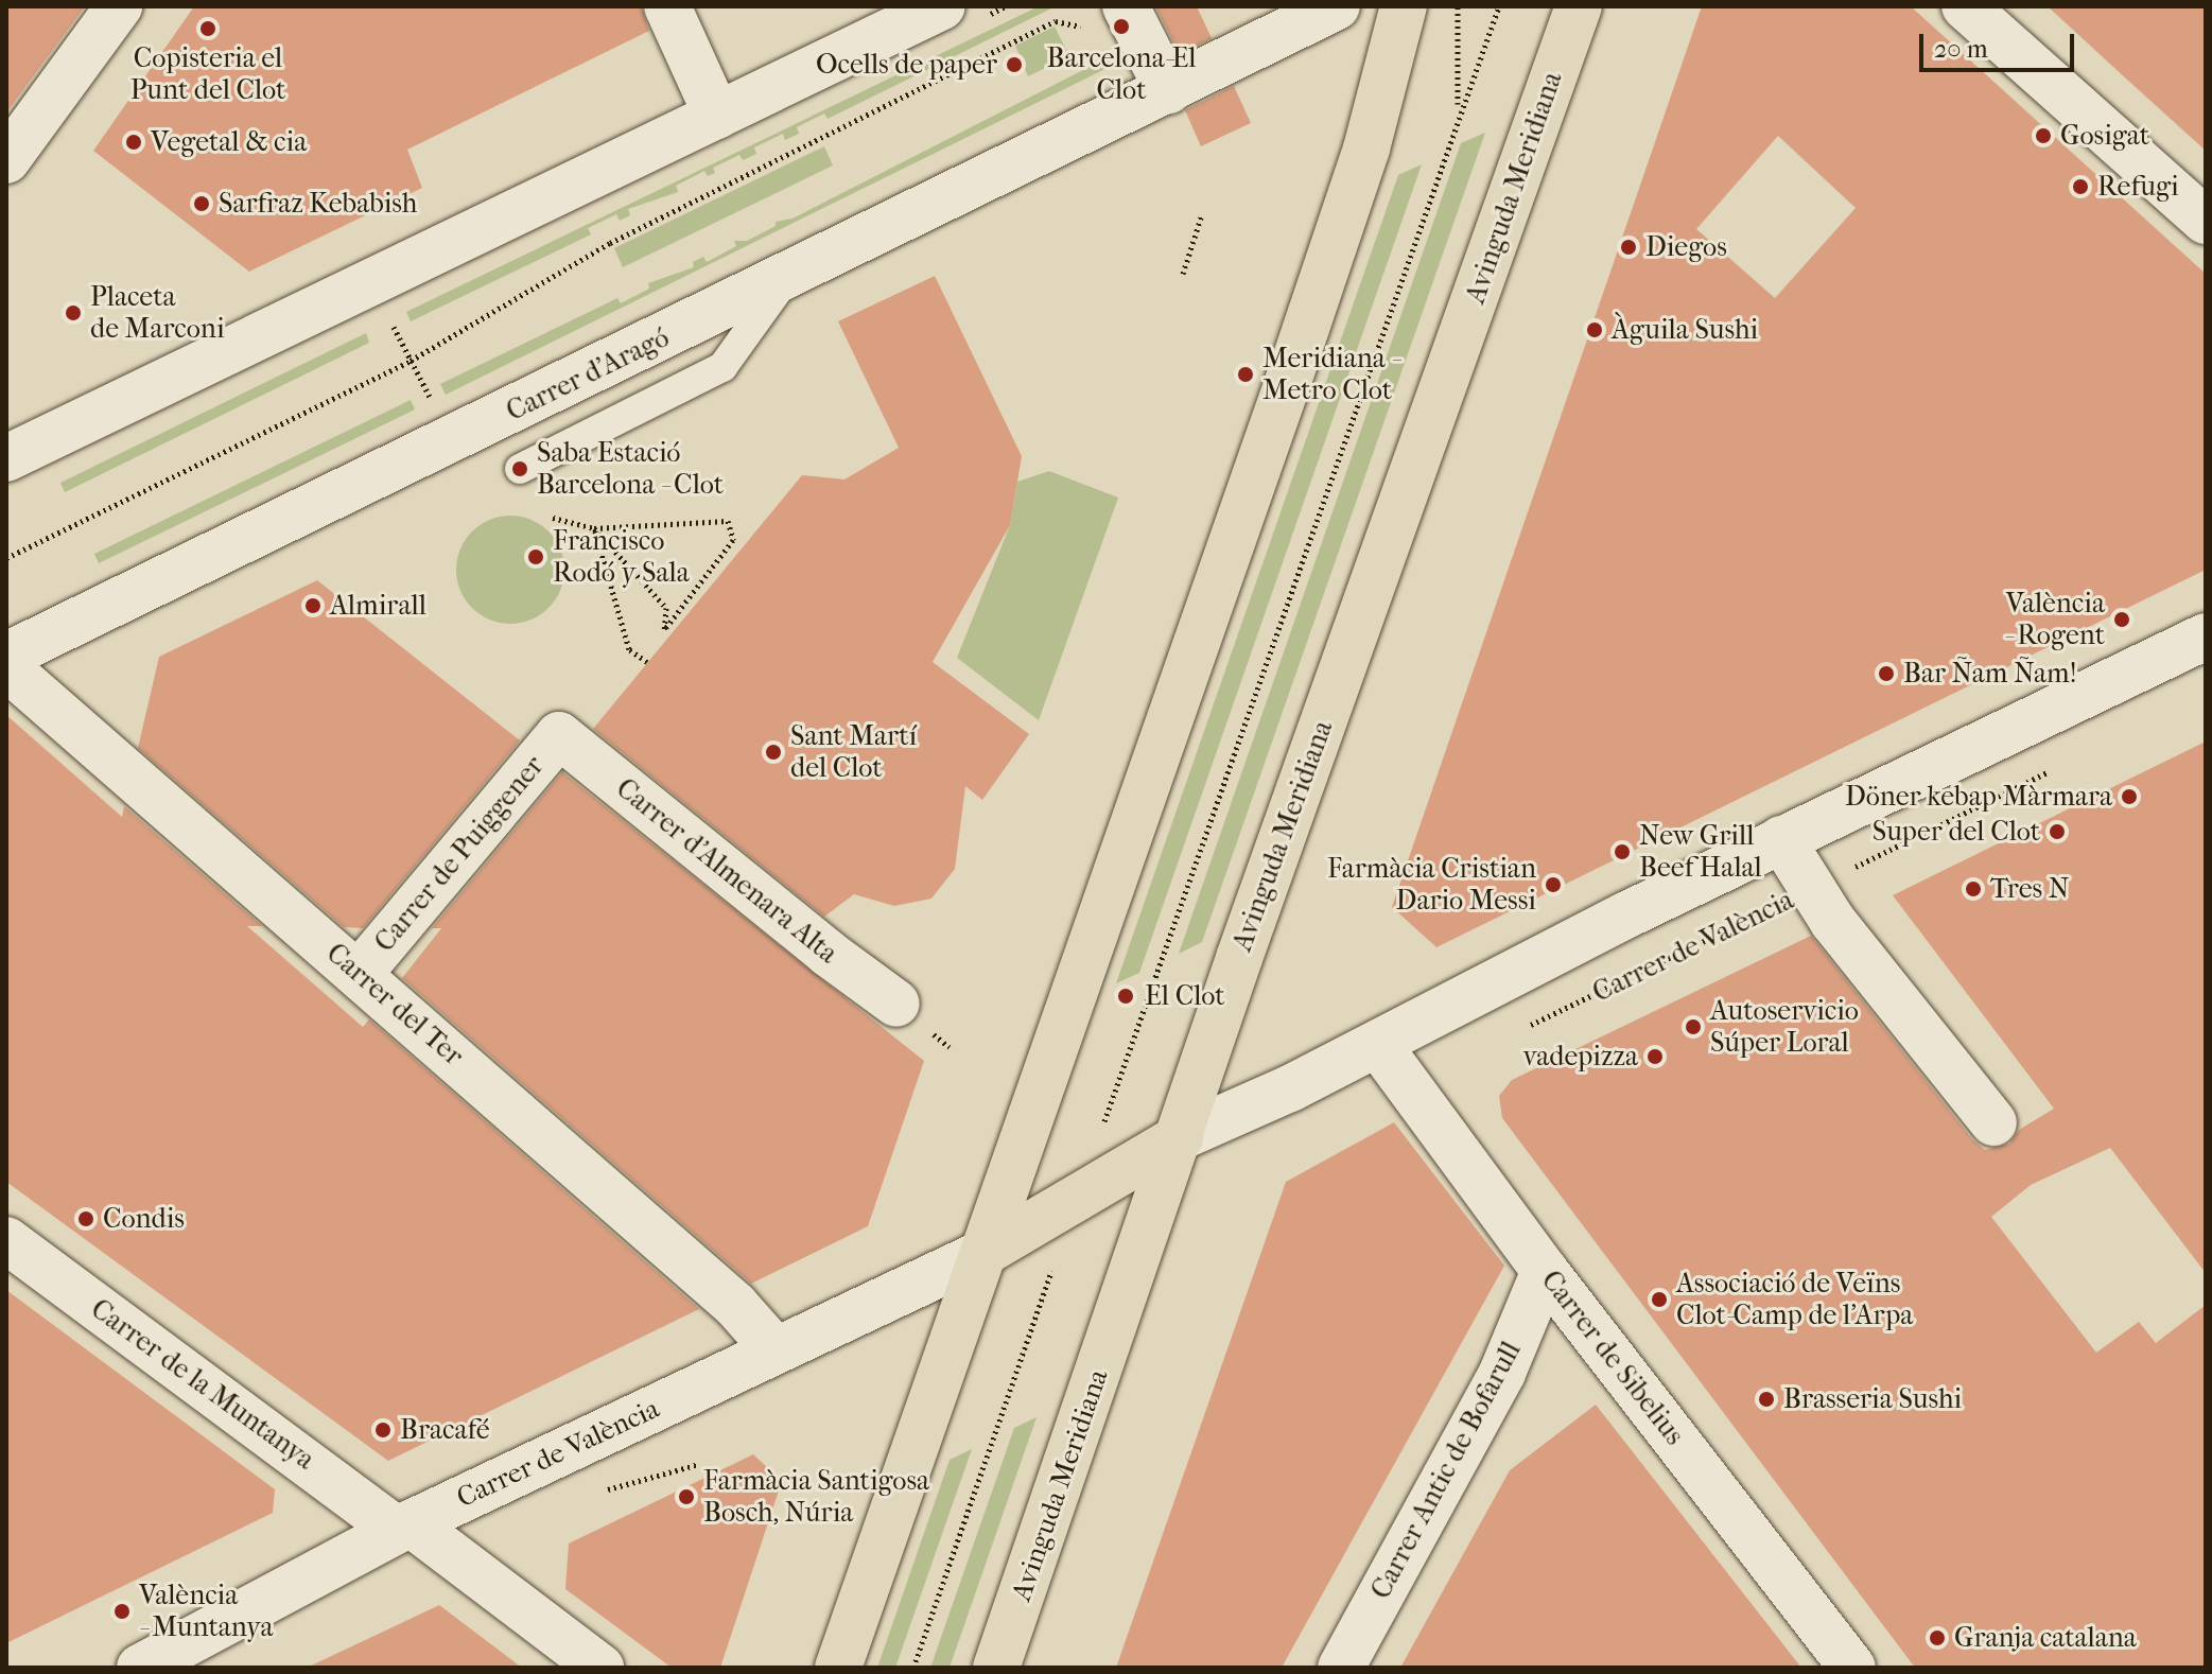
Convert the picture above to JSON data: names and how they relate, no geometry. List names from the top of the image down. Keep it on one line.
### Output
{"streets":{"main road":["Avinguda Meridiana"],"street":["Carrer d'Aragó","Carrer de Puiggener","Carrer d'Almenara Alta","Carrer de València","Carrer del Ter","Carrer de Sibelius","Carrer de la Muntanya","Carrer Antic de Bofarull"]},"crossings":[["Avinguda Meridiana","Carrer de València"],["Carrer de Puiggener","Carrer d'Almenara Alta"],["Carrer de Puiggener","Carrer del Ter"],["Carrer de València","Carrer del Ter"],["Carrer de València","Carrer de Sibelius"],["Carrer de València","Carrer de la Muntanya"],["Carrer de Sibelius","Carrer Antic de Bofarull"]],"places":["Barcelona-El Clot","Copisteria el Punt del Clot","Ocells de paper","Gosigat","Vegetal & cia","Refugi","Sarfraz Kebabish","Diegos","Placeta de Marconi","Àguila Sushi","Meridiana - Metro Clot","Saba Estació Barcelona - Clot","Francisco Rodó y Sala","Almirall","València - Rogent","Bar Ñam Ñam!","Sant Martí del Clot","Döner kebap Màrmara","Super del Clot","New Grill Beef Halal","Farmàcia Cristian Dario Messi","Tres N","El Clot","Autoservicio Súper Loral","vadepizza","Condis","Associació de Veïns Clot-Camp de l'Arpa","Brasseria Sushi","Bracafé","Farmàcia Santigosa Bosch, Núria","València - Muntanya","Granja catalana"],"scale_bar":"20 m"}
